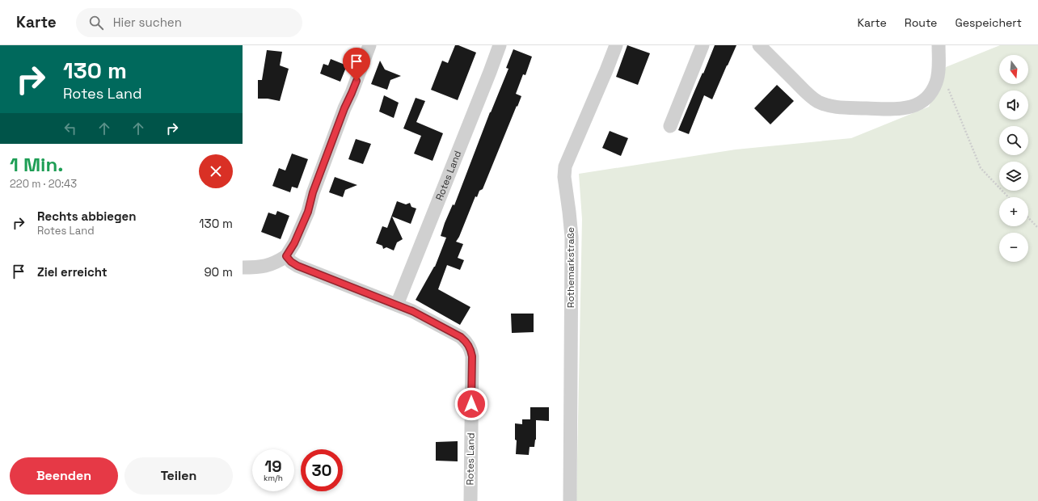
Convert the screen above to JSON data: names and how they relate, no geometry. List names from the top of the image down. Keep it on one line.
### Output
{"streets":{"street":["Rotes Land","Rothemarkstraße"]},"north":"bottom","page":{"header":"Karte","search":"Hier suchen","nav":["Karte","Route","Gespeichert"],"turn":["130 m","Rotes Land"],"map_buttons":["+","−"],"heading":["1 Min.","220 m · 20:43"],"list":[{"name":"Rechts abbiegen","note":"Rotes Land","value":"130 m"},{"name":"Ziel erreicht","value":"90 m"}],"speed":"19 km/h","limit":"30","buttons":["Beenden","Teilen"]}}
